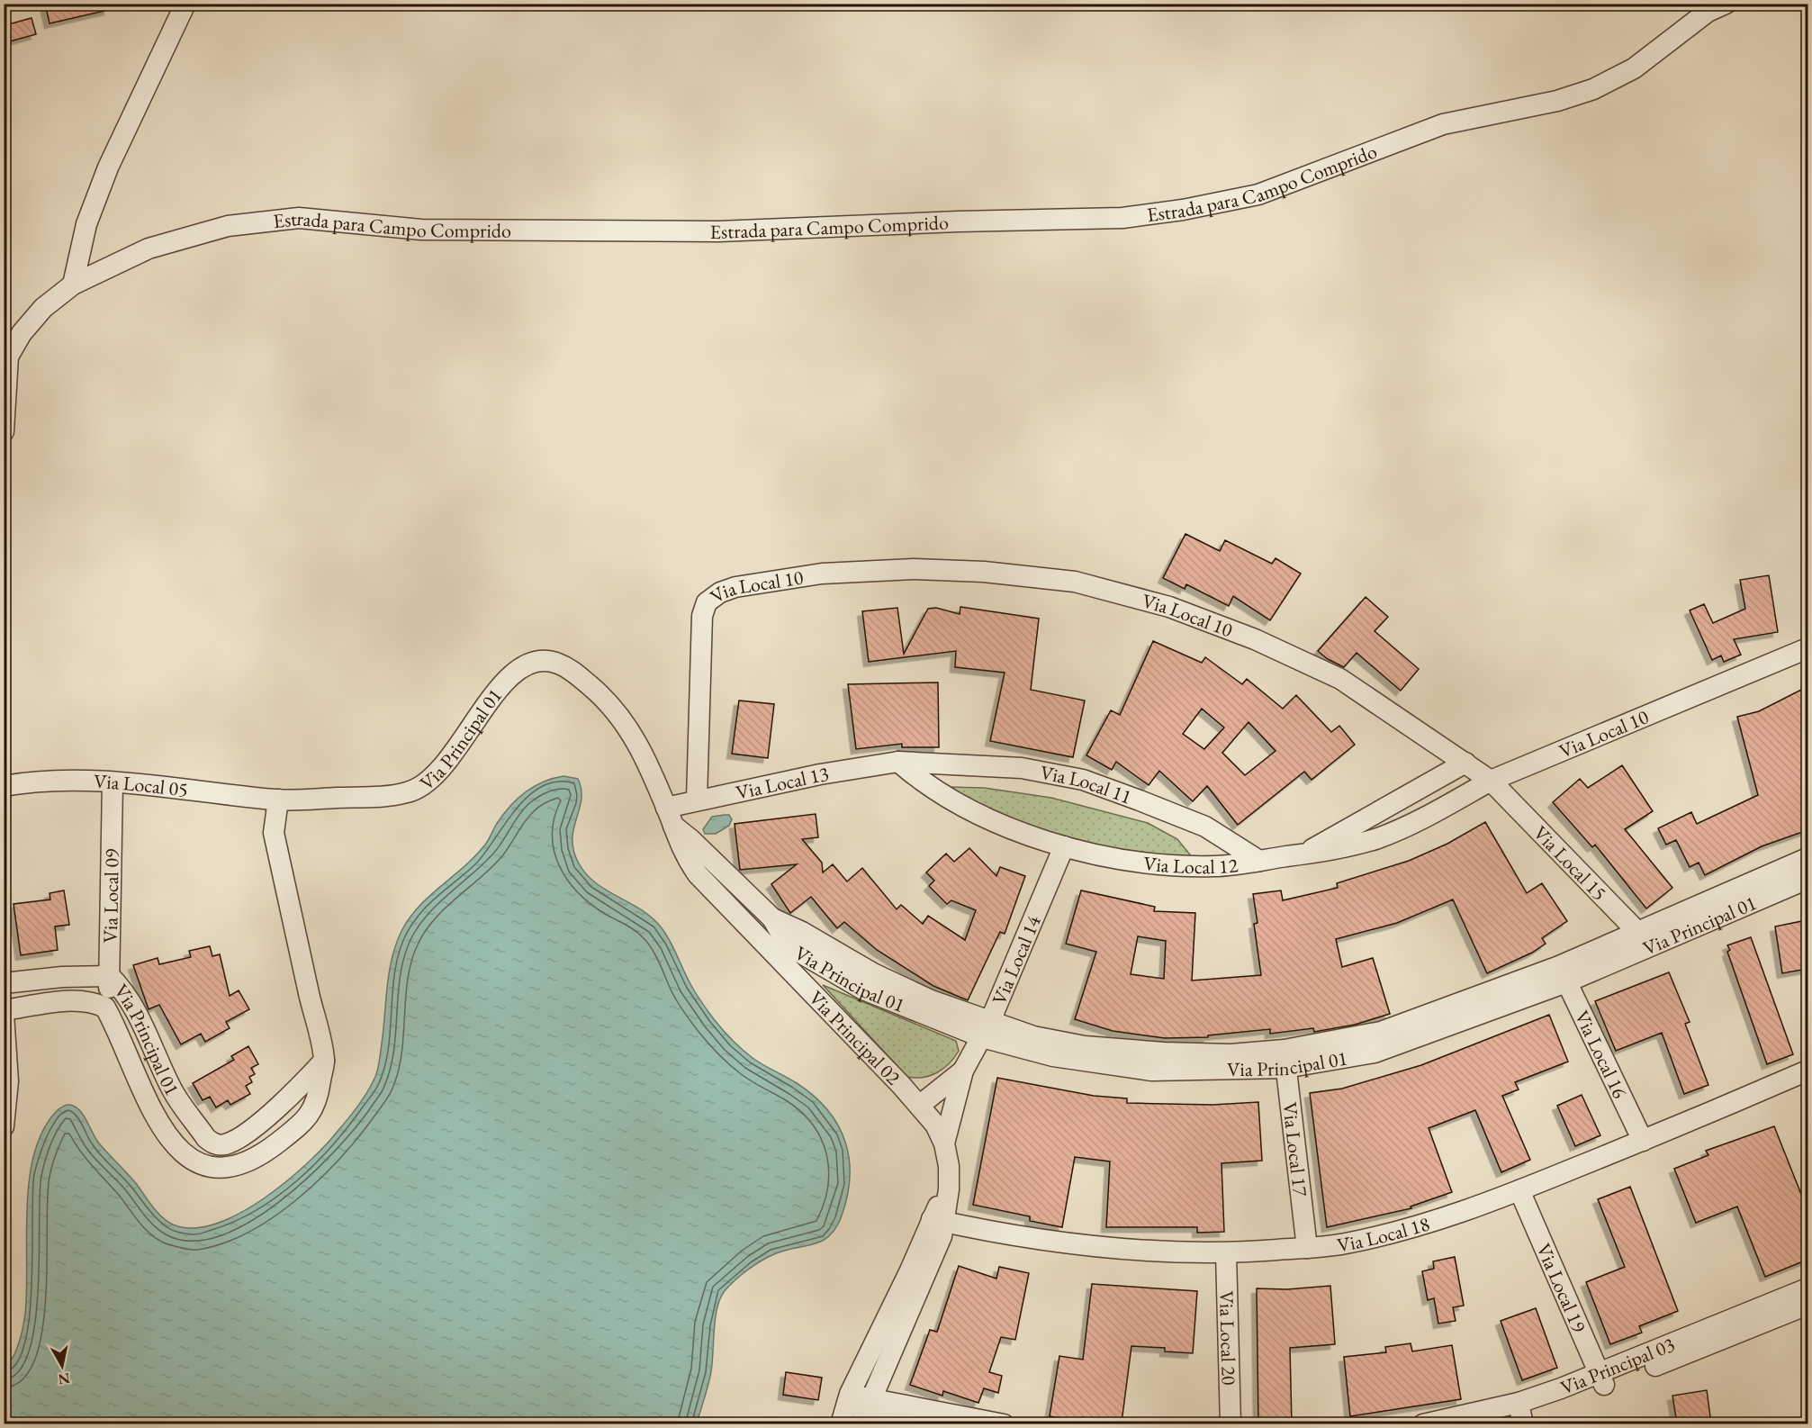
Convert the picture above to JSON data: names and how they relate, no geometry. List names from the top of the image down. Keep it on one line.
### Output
{"streets":{"street":["Estrada para Campo Comprido","Via Local 10","Via Principal 01","Via Local 13","Via Local 11","Via Local 05","Via Local 12","Via Local 15","Via Local 09","Via Local 14","Via Principal 02","Via Local 16","Via Local 17","Via Local 18","Via Local 19","Via Local 20","Via Principal 03"]},"crossings":[["Via Local 10","Via Local 13"],["Via Local 10","Via Local 12"],["Via Local 10","Via Local 15"],["Via Principal 01","Via Local 13"],["Via Principal 01","Via Local 05"],["Via Principal 01","Via Local 15"],["Via Principal 01","Via Local 09"],["Via Principal 01","Via Local 14"],["Via Principal 01","Via Principal 02"],["Via Principal 01","Via Local 16"],["Via Principal 01","Via Local 17"],["Via Local 13","Via Local 11"],["Via Local 13","Via Local 12"],["Via Local 13","Via Principal 02"],["Via Local 11","Via Local 12"],["Via Local 05","Via Local 09"],["Via Local 12","Via Local 15"],["Via Local 12","Via Local 14"],["Via Local 14","Via Principal 02"],["Via Principal 02","Via Local 18"],["Via Local 16","Via Local 18"],["Via Local 17","Via Local 18"],["Via Local 18","Via Local 19"],["Via Local 18","Via Local 20"],["Via Local 19","Via Principal 03"]],"north":"bottom"}
